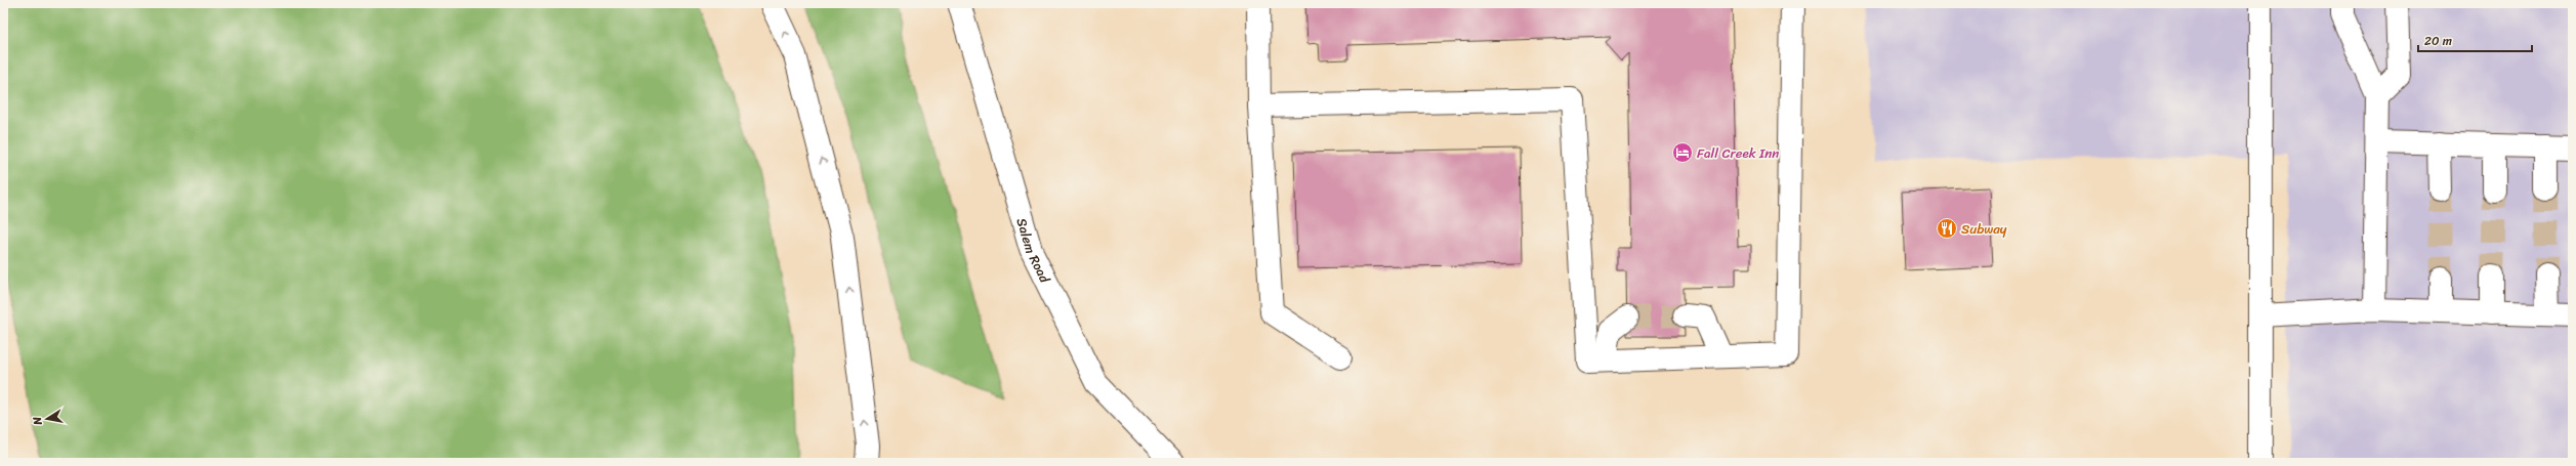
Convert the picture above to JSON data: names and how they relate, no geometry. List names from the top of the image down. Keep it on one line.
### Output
{"streets":{"main road":["Salem Road"]},"places":{"hotel":["Fall Creek Inn"],"restaurant":["Subway"]},"scale_bar":"20 m","north":"left"}
